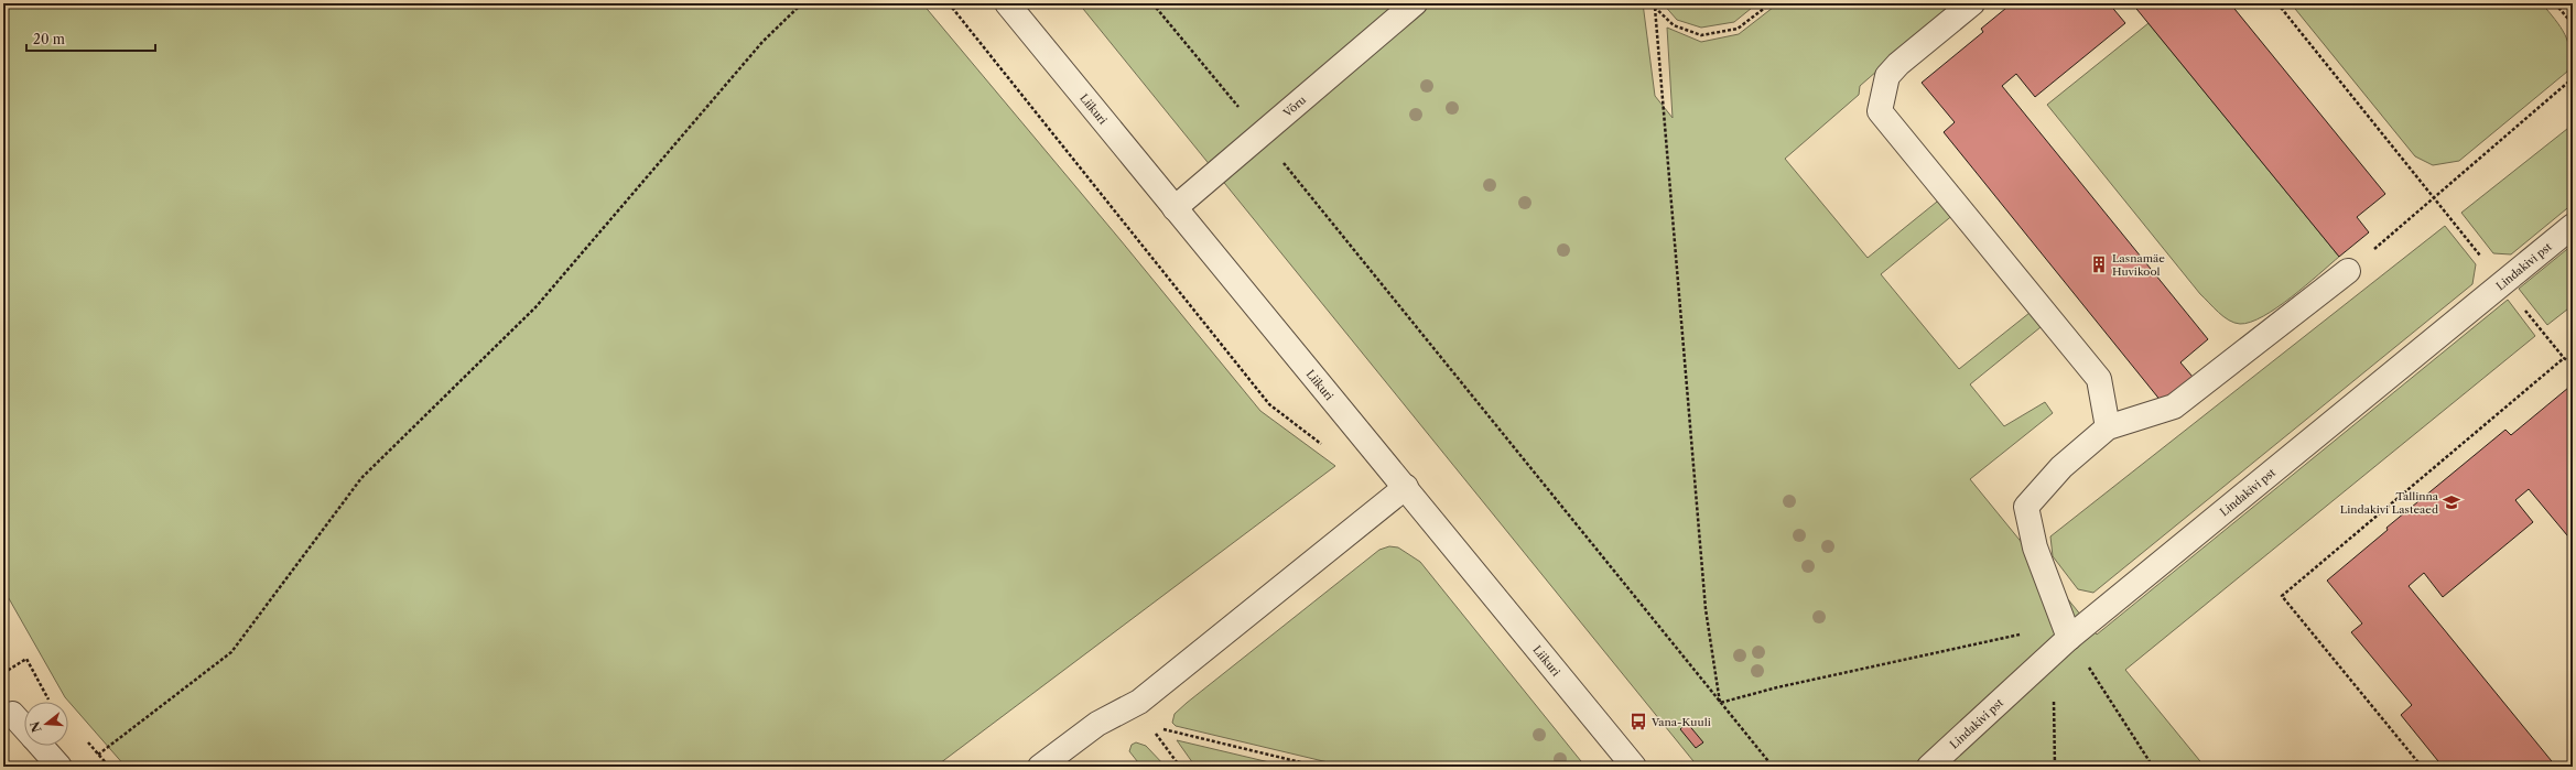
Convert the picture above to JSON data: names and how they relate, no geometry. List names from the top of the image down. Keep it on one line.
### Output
{"streets":{"street":["Võru","Liikuri","Lindakivi pst"]},"crossings":[["Võru","Liikuri"]],"places":{"building":["Lasnamäe Huvikool"],"school or university":["Tallinna Lindakivi Lasteaed"],"bus stop":["Vana-Kuuli"]},"scale_bar":"20 m","north":"left"}
